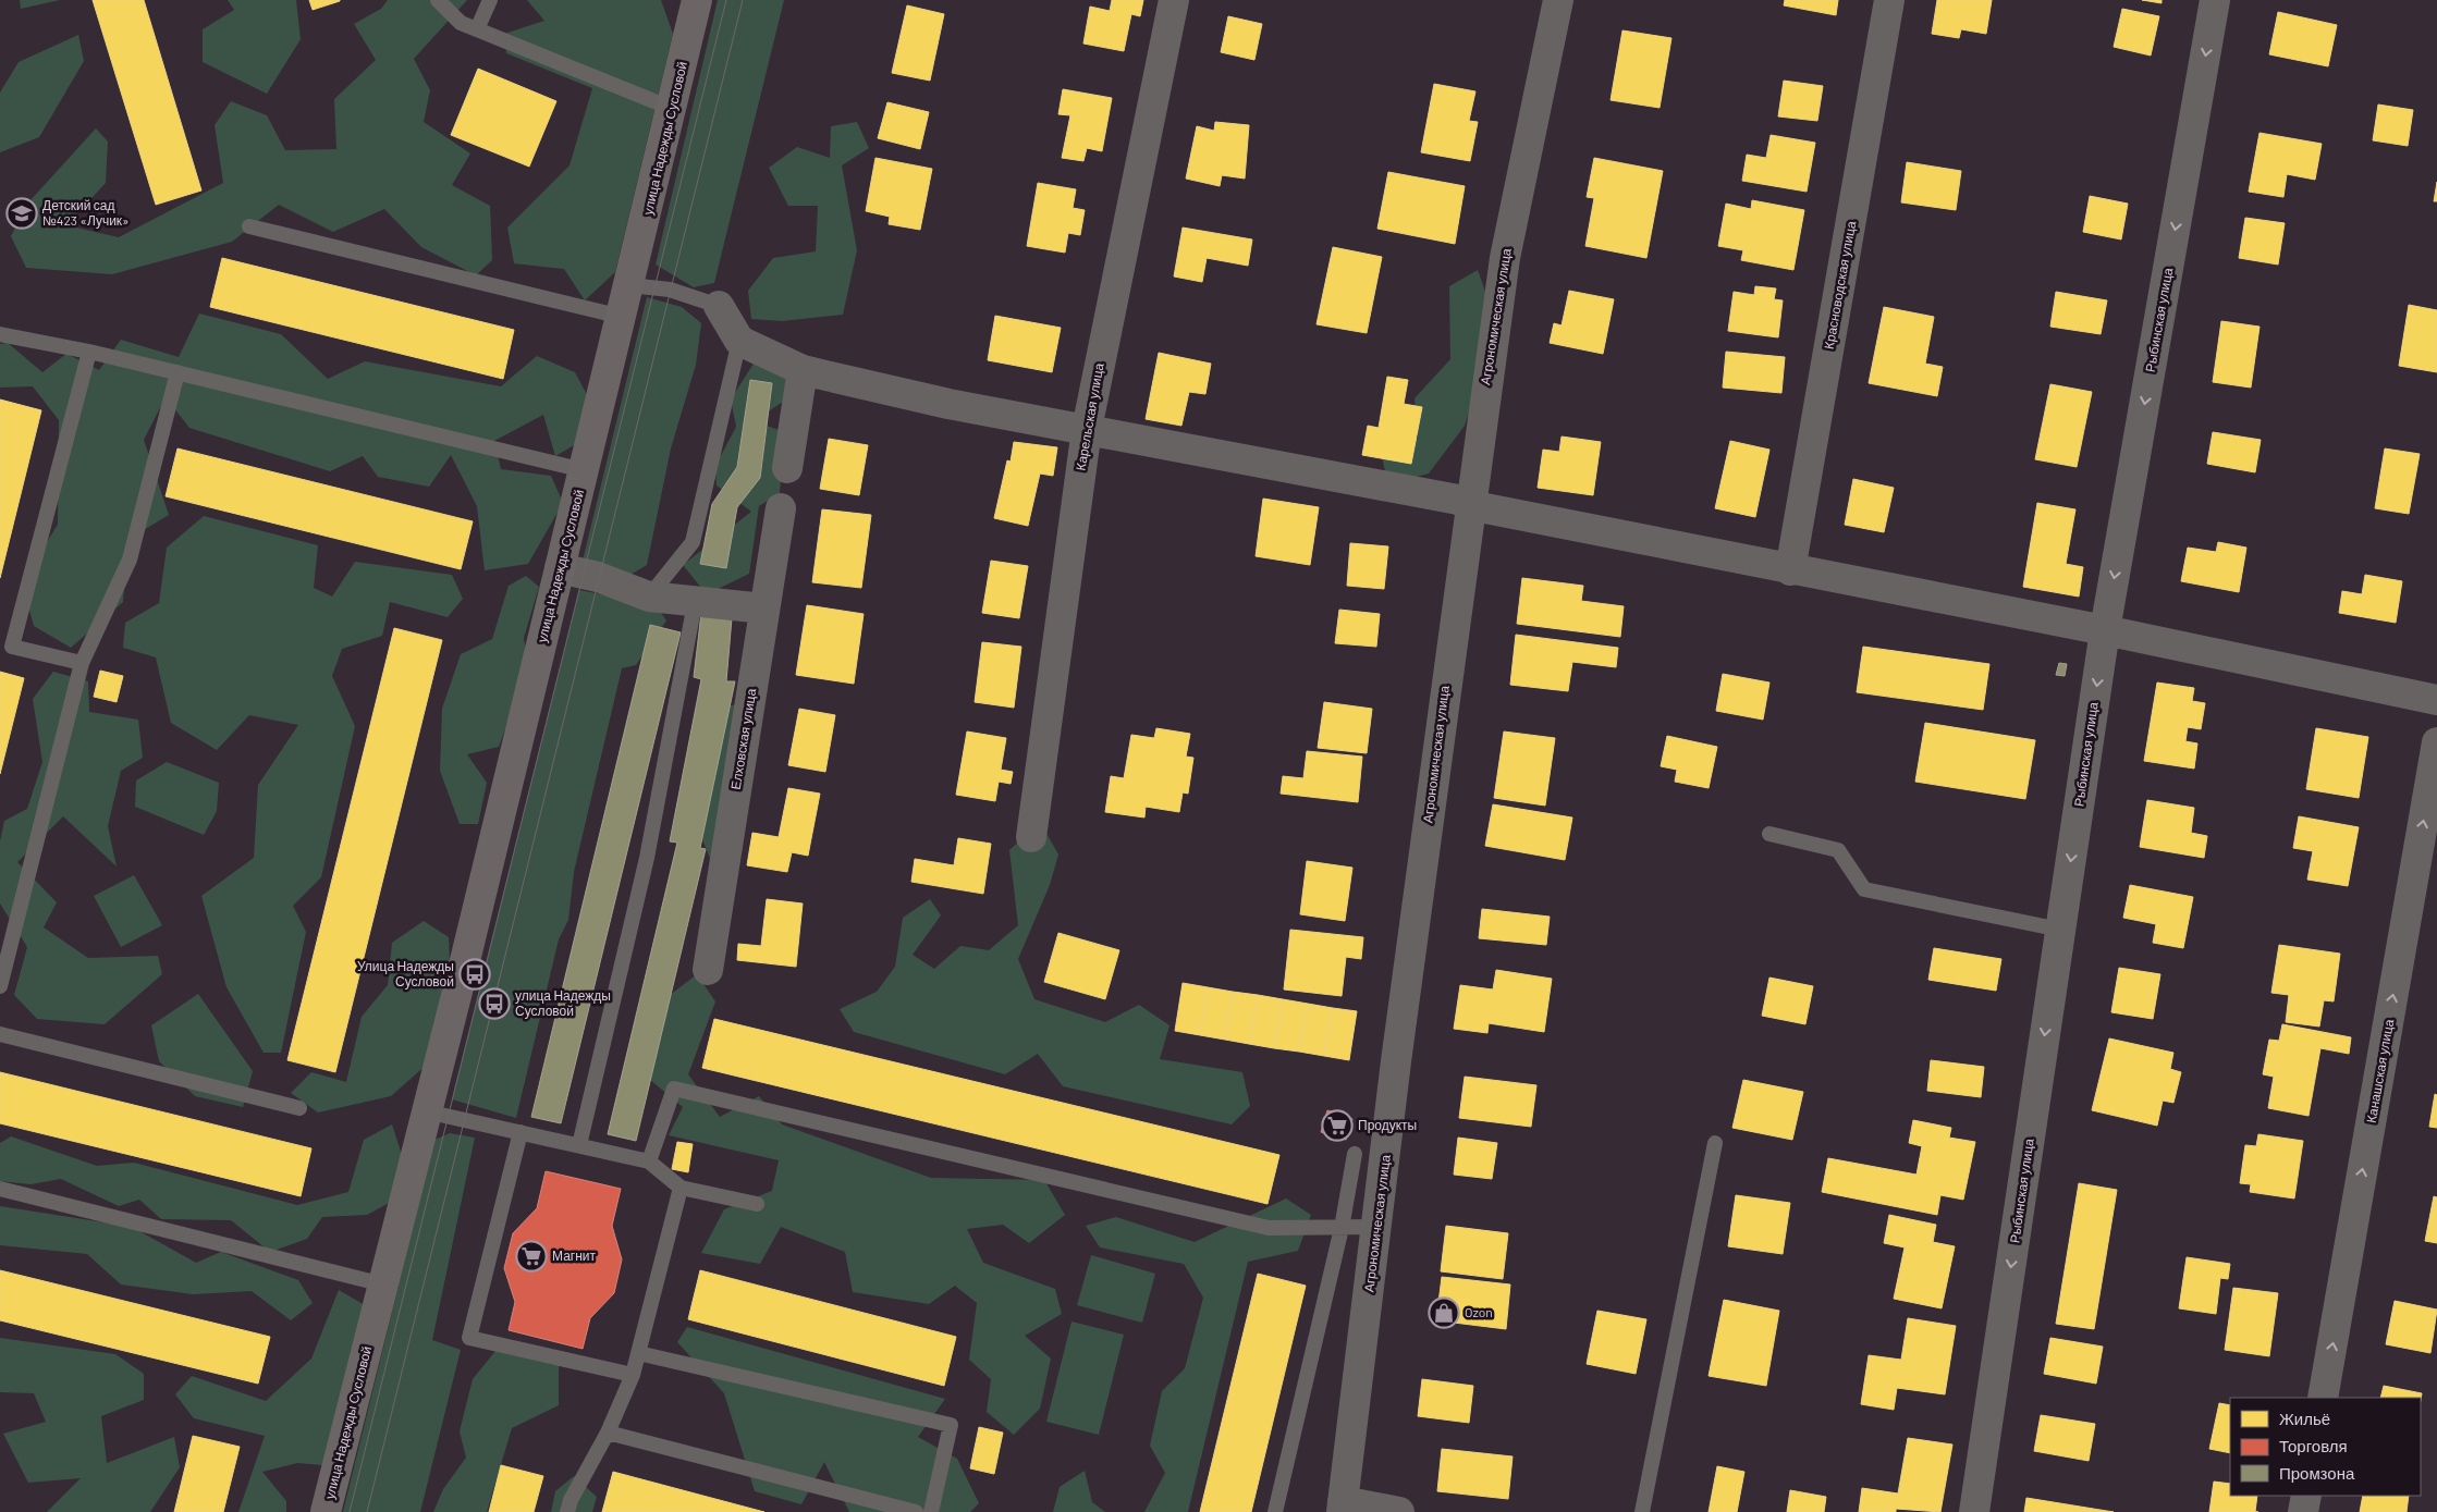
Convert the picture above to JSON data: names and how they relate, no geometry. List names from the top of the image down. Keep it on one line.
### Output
{"streets":{"main road":["улица Надежды Сусловой"],"street":["Красноводская улица","Агрономическая улица","Рыбинская улица","Карельская улица","Елховская улица","Канашская улица"]},"one_way":["Рыбинская улица","Канашская улица"],"places":{"school or university":["Детский сад №423 «Лучик»"],"bus stop":["Улица Надежды Сусловой","улица Надежды Сусловой"],"supermarket":["Продукты","Магнит"],"shop":["Ozon"]},"legend":["Жильё","Торговля","Промзона"]}
